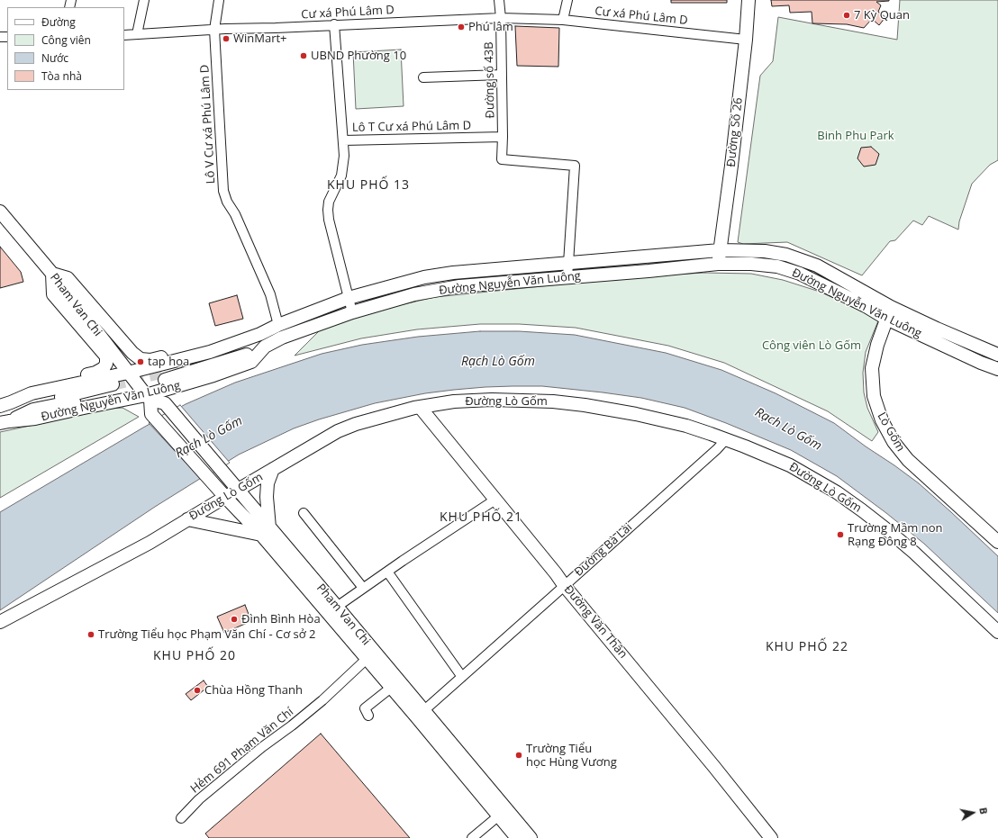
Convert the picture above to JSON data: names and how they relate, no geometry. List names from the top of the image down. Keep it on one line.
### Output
{"streets":{"main road":["Đường Số 26","Đường Nguyễn Văn Luông","Pham Van Chi","Đường Lò Gốm","Lò Gốm","Đường Văn Thân"],"street":["Cư xá Phú Lâm D","Đường số 43B","Lô V Cư xá Phú Lâm D","Lô T Cư xá Phú Lâm D","Đường Bà Lài","Hẻm 691 Phạm Văn Chí"]},"crossings":[["Cư xá Phú Lâm D","Đường số 43B"],["Cư xá Phú Lâm D","Lô V Cư xá Phú Lâm D"],["Cư xá Phú Lâm D","Đường Số 26"],["Đường số 43B","Lô T Cư xá Phú Lâm D"],["Đường số 43B","Đường Nguyễn Văn Luông"],["Lô V Cư xá Phú Lâm D","Đường Nguyễn Văn Luông"],["Đường Số 26","Đường Nguyễn Văn Luông"],["Đường Nguyễn Văn Luông","Pham Van Chi"],["Đường Nguyễn Văn Luông","Lò Gốm"],["Pham Van Chi","Đường Lò Gốm"],["Pham Van Chi","Đường Bà Lài"],["Pham Van Chi","Hẻm 691 Phạm Văn Chí"],["Đường Lò Gốm","Đường Bà Lài"],["Đường Lò Gốm","Đường Văn Thân"],["Đường Bà Lài","Đường Văn Thân"]],"districts":["KHU PHỐ 13","KHU PHỐ 21","KHU PHỐ 22","KHU PHỐ 20"],"water":["Rạch Lò Gốm"],"parks":["Binh Phu Park","Công viên Lò Gốm"],"places":["7 Kỳ Quan","Phú lâm","WinMart+","UBND Phường 10","tap hoa","Trường Mầm non Rạng Đông 8","Đình Bình Hòa","Trường Tiểu học Phạm Văn Chí - Cơ sở 2","Chùa Hồng Thanh","Trường Tiểu học Hùng Vương"],"legend":["Đường","Công viên","Nước","Tòa nhà"],"north":"right"}
